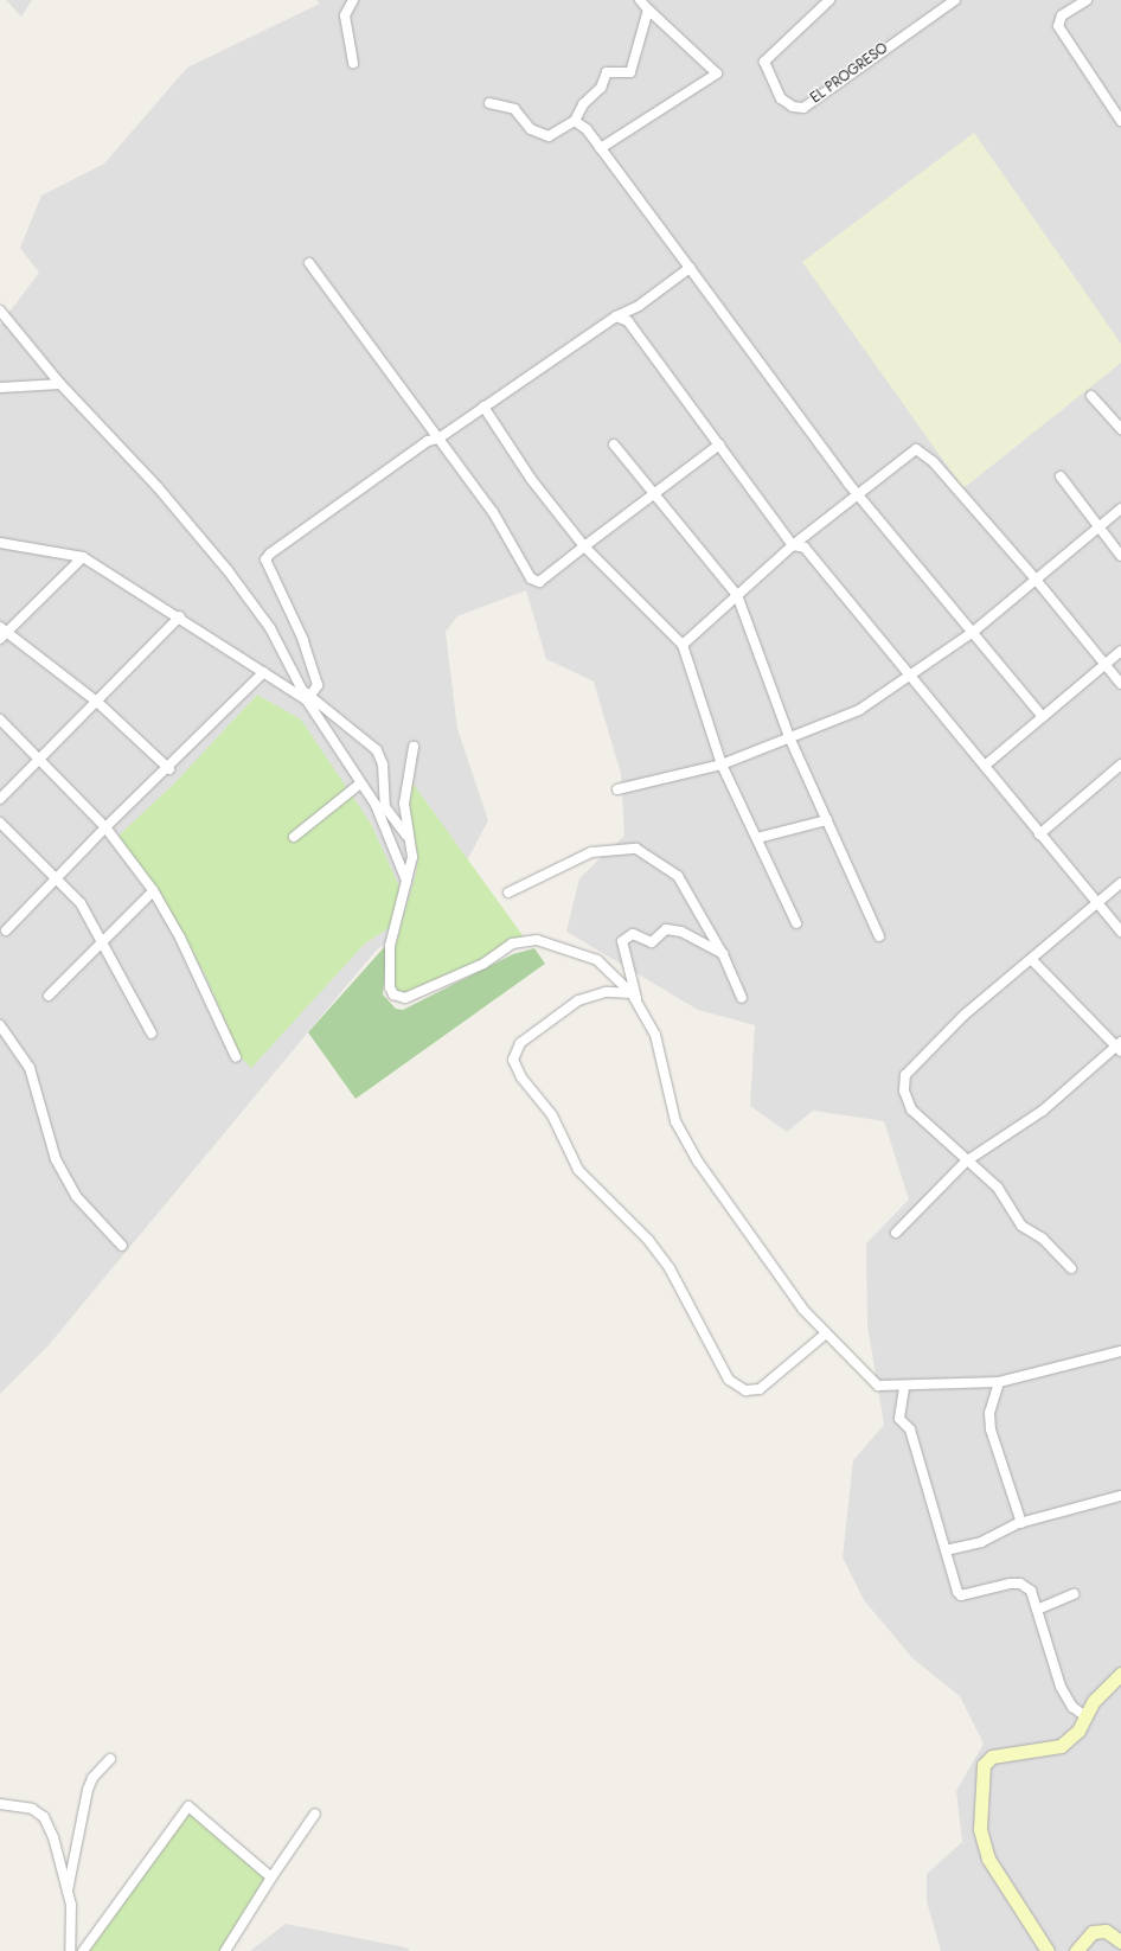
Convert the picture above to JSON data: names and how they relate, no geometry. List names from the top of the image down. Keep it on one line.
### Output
{"streets":{"street":["EL PROGRESO"]}}
